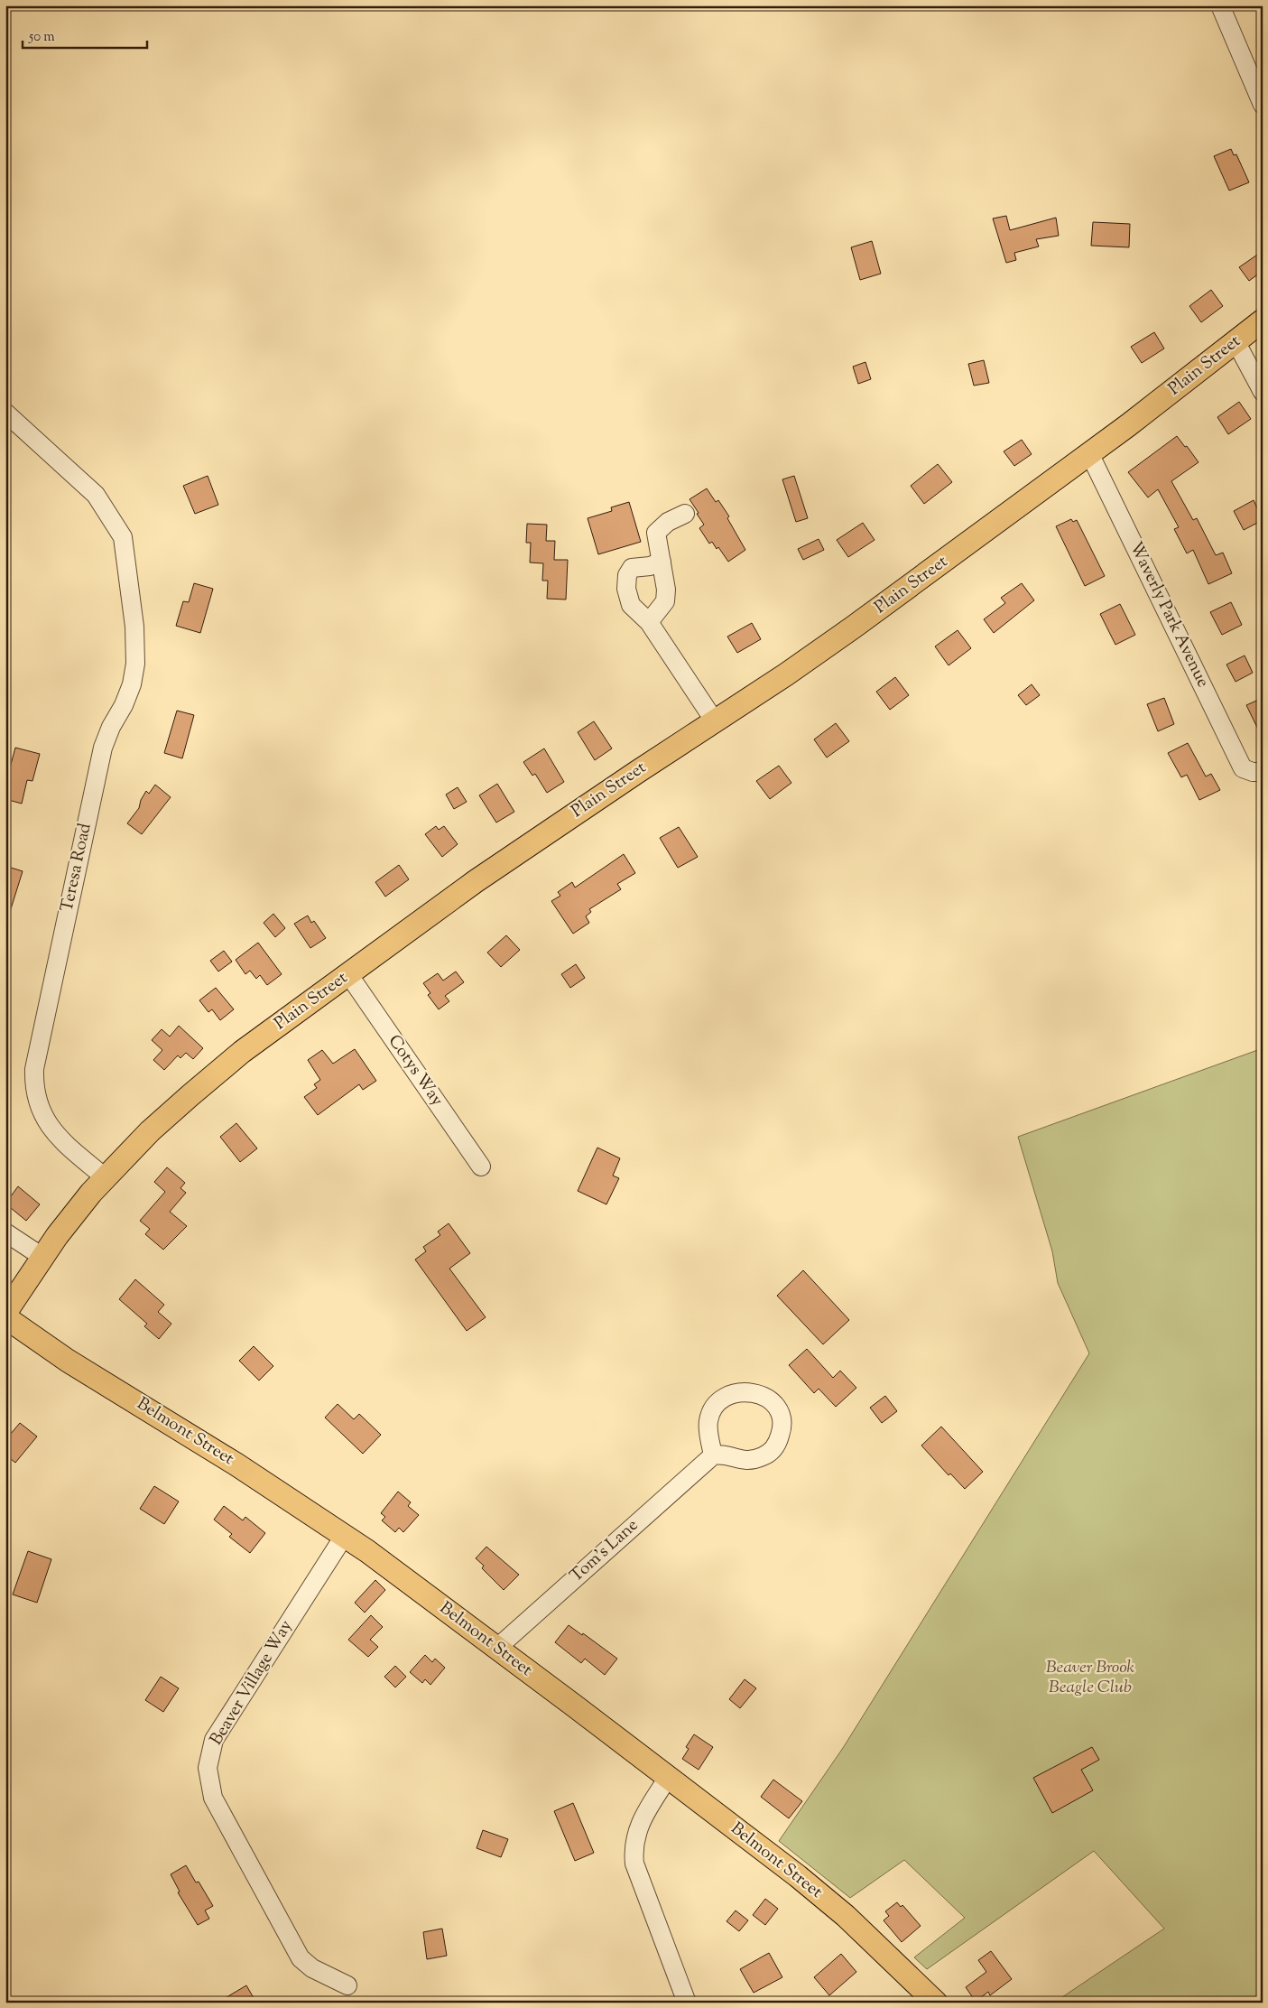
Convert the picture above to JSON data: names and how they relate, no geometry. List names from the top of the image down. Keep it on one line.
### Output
{"streets":{"main road":["Plain Street","Belmont Street"],"street":["Waverly Park Avenue","Teresa Road","Cotys Way","Tom's Lane","Beaver Village Way"]},"crossings":[["Plain Street","Waverly Park Avenue"],["Plain Street","Teresa Road"],["Plain Street","Cotys Way"],["Belmont Street","Tom's Lane"],["Belmont Street","Beaver Village Way"]],"parks":["Beaver Brook Beagle Club"],"scale_bar":"50 m"}
